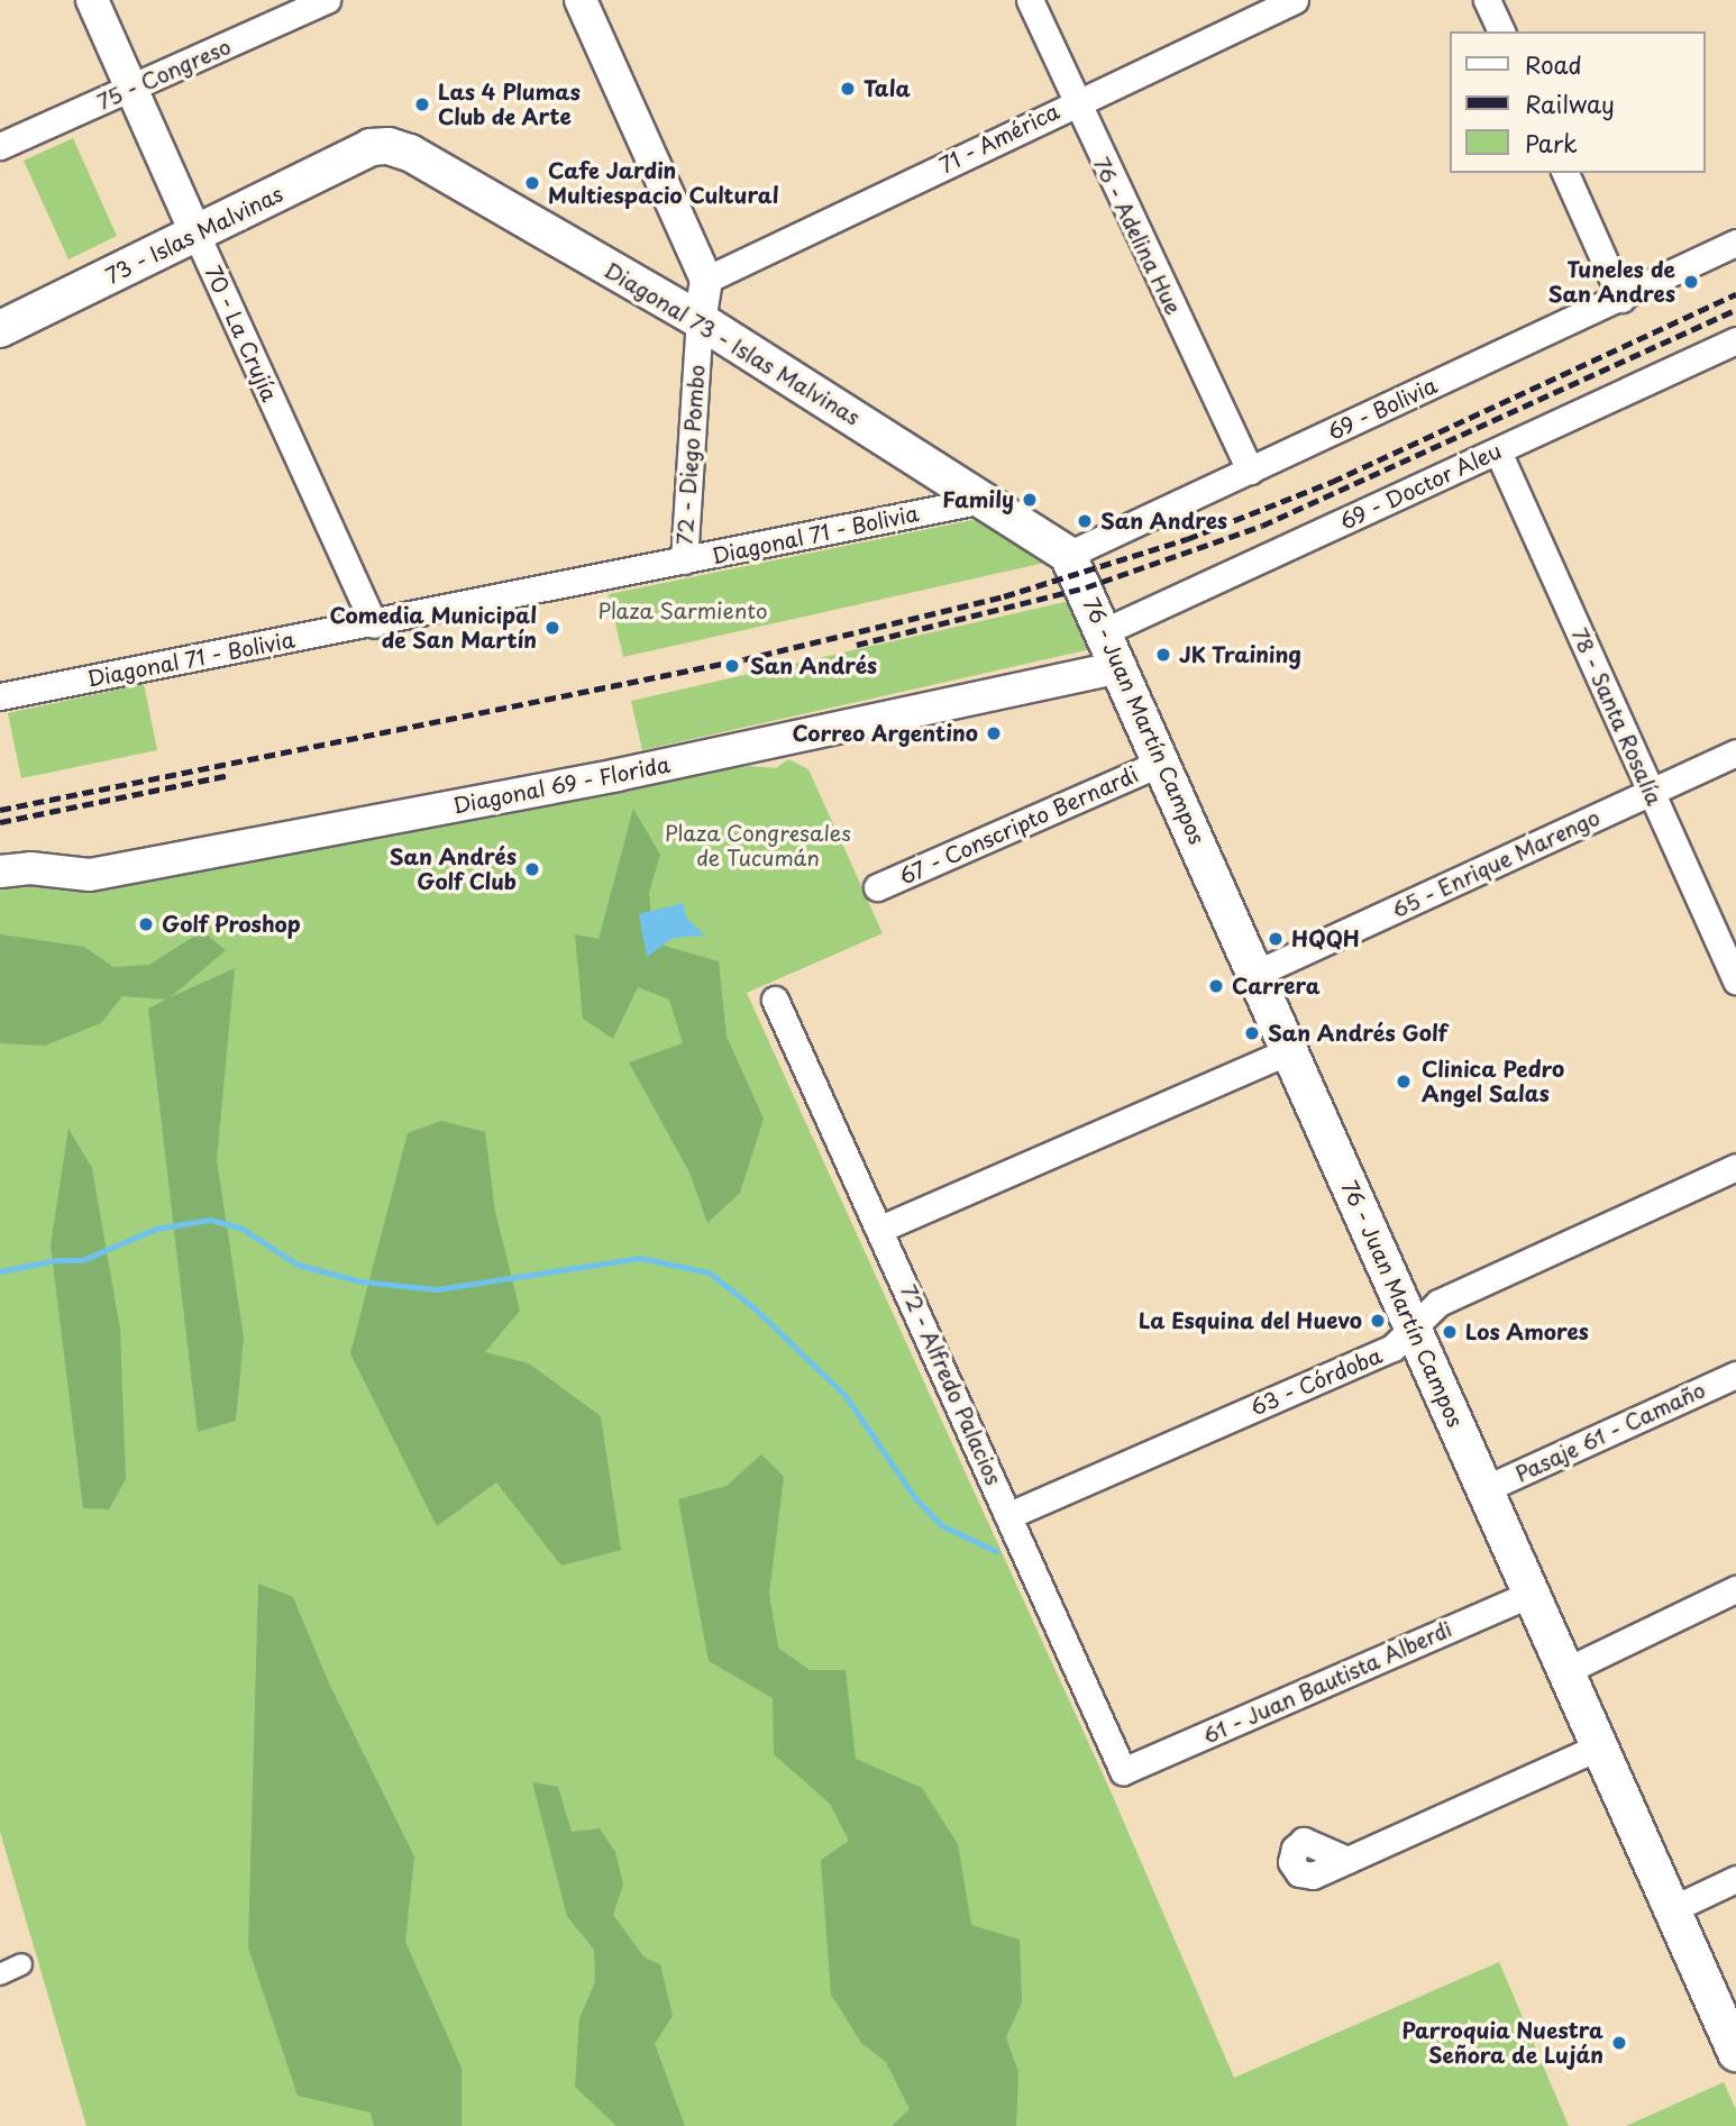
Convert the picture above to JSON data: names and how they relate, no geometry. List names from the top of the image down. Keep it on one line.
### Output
{"streets":{"main road":["73 - Islas Malvinas","Diagonal 73 - Islas Malvinas","76 - Juan Martín Campos"],"street":["75 - Congreso","71 - América","76 - Adelina Hue","70 - La Crujía","69 - Bolivia","72 - Diego Pombo","69 - Doctor Aleu","Diagonal 71 - Bolivia","78 - Santa Rosalía","Diagonal 69 - Florida","67 - Conscripto Bernardi","65 - Enrique Marengo","63 - Córdoba","72 - Alfredo Palacios","Pasaje 61 - Camaño","61 - Juan Bautista Alberdi"]},"crossings":[["75 - Congreso","70 - La Crujía"],["71 - América","76 - Adelina Hue"],["71 - América","72 - Diego Pombo"],["73 - Islas Malvinas","70 - La Crujía"],["73 - Islas Malvinas","Diagonal 73 - Islas Malvinas"],["76 - Adelina Hue","69 - Bolivia"],["70 - La Crujía","Diagonal 71 - Bolivia"],["Diagonal 73 - Islas Malvinas","69 - Bolivia"],["Diagonal 73 - Islas Malvinas","72 - Diego Pombo"],["Diagonal 73 - Islas Malvinas","Diagonal 71 - Bolivia"],["Diagonal 73 - Islas Malvinas","76 - Juan Martín Campos"],["69 - Bolivia","76 - Juan Martín Campos"],["72 - Diego Pombo","Diagonal 71 - Bolivia"],["69 - Doctor Aleu","78 - Santa Rosalía"],["69 - Doctor Aleu","76 - Juan Martín Campos"],["78 - Santa Rosalía","65 - Enrique Marengo"],["76 - Juan Martín Campos","Diagonal 69 - Florida"],["76 - Juan Martín Campos","67 - Conscripto Bernardi"],["76 - Juan Martín Campos","65 - Enrique Marengo"],["76 - Juan Martín Campos","63 - Córdoba"],["76 - Juan Martín Campos","Pasaje 61 - Camaño"],["76 - Juan Martín Campos","61 - Juan Bautista Alberdi"],["63 - Córdoba","72 - Alfredo Palacios"],["72 - Alfredo Palacios","61 - Juan Bautista Alberdi"]],"parks":["Plaza Sarmiento","Plaza Congresales de Tucumán"],"places":["Tala","Las 4 Plumas Club de Arte","Cafe Jardin Multiespacio Cultural","Tuneles de San Andres","Family","San Andres","Comedia Municipal de San Martín","JK Training","San Andrés","Correo Argentino","San Andrés Golf Club","Golf Proshop","HQQH","Carrera","San Andrés Golf","Clinica Pedro Angel Salas","La Esquina del Huevo","Los Amores","Parroquia Nuestra Señora de Luján"],"legend":["Road","Railway","Park"]}
